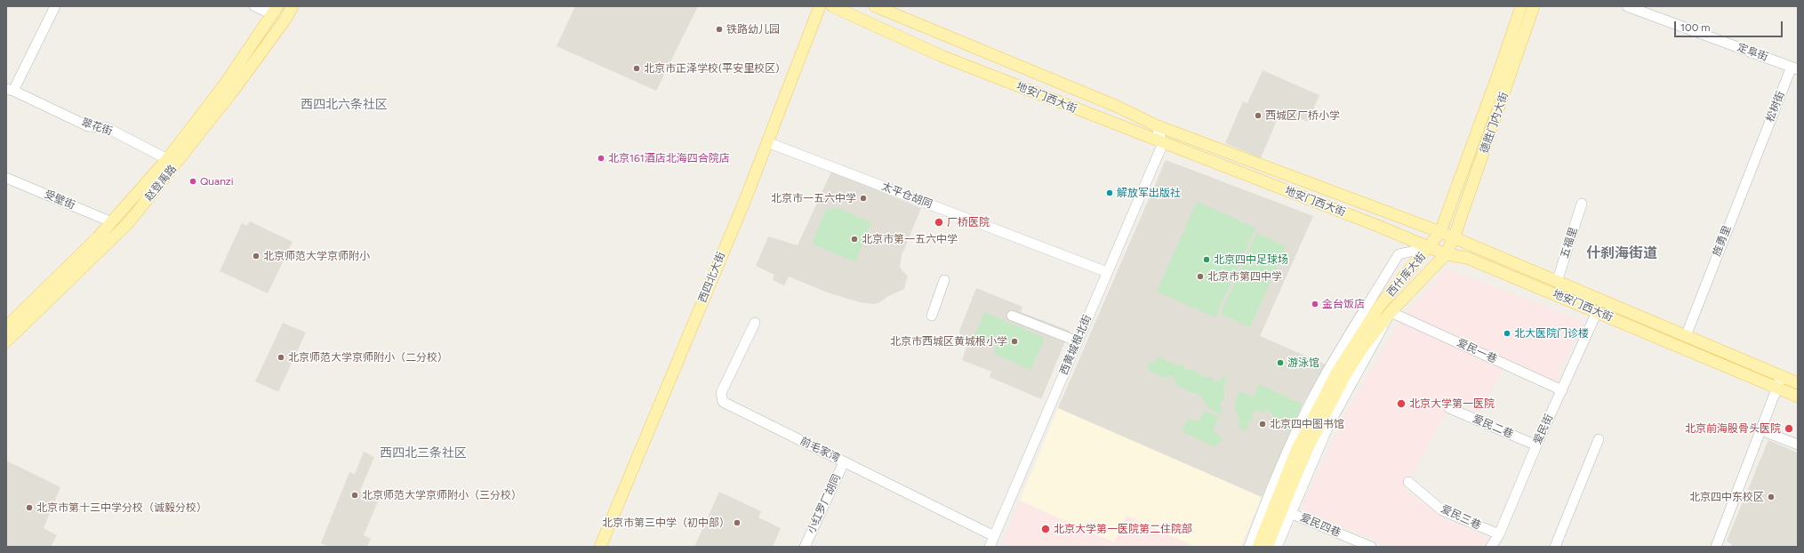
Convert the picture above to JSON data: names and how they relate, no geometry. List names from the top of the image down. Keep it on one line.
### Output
{"streets":{"main road":["地安门西大街","德胜门内大街","赵登禹路","西什库大街","西四北大街"],"street":["定阜街","松树街","翠花街","太平仓胡同","受壁街","旌勇里","五福里","西黄城根北街","爱民一巷","爱民二巷","爱民街","前毛家湾","小红罗厂胡同","爱民三巷","爱民四巷"]},"crossings":[["定阜街","松树街"],["地安门西大街","德胜门内大街"],["地安门西大街","旌勇里"],["地安门西大街","五福里"],["地安门西大街","西什库大街"],["地安门西大街","西黄城根北街"],["地安门西大街","爱民街"],["松树街","旌勇里"],["德胜门内大街","西什库大街"],["翠花街","赵登禹路"],["赵登禹路","受壁街"],["太平仓胡同","西四北大街"],["太平仓胡同","西黄城根北街"],["西什库大街","爱民一巷"],["西什库大街","爱民四巷"],["西黄城根北街","前毛家湾"],["爱民一巷","爱民街"],["爱民二巷","爱民街"],["爱民街","爱民三巷"],["前毛家湾","小红罗厂胡同"]],"districts":["西四北六条社区","什刹海街道","西四北三条社区"],"places":["铁路幼儿园","北京市正泽学校(平安里校区)","西城区厂桥小学","北京161酒店北海四合院店","Quanzi","解放军出版社","北京市一五六中学","厂桥医院","北京市第一五六中学","北京师范大学京师附小","北京四中足球场","北京市第四中学","金台饭店","北大医院门诊楼","北京市西城区黄城根小学","北京师范大学京师附小（二分校）","游泳馆","北京大学第一医院","北京四中图书馆","北京前海股骨头医院","北京师范大学京师附小（三分校）","北京四中东校区","北京市第十三中学分校（诚毅分校）","北京市第三中学（初中部）","北京大学第一医院第二住院部"],"scale_bar":"100 m"}
